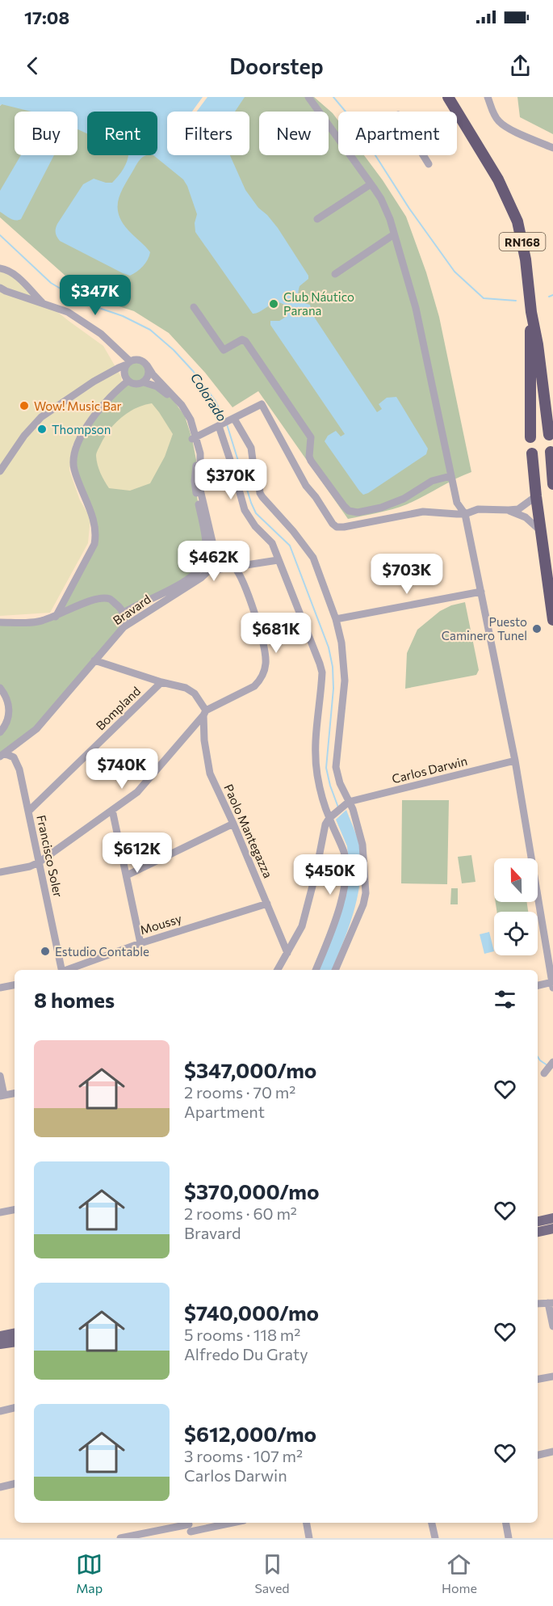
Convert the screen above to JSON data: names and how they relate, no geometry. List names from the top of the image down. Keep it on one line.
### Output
{"streets":{"highway":["RN168"],"street":["Bravard","Bompland","Carlos Darwin","Paolo Mantegazza","Francisco Soler","Moussy"]},"crossings":[["Bravard","Francisco Soler"],["Bompland","Francisco Soler"],["Paolo Mantegazza","Moussy"]],"water":["Colorado"],"places":["Club Náutico Parana","Wow! Music Bar","Thompson","Puesto Caminero Tunel","Estudio Contable"],"north":"top","page":{"status":"17:08","header":"Doorstep","chip":["Buy","Rent","Filters","New","Apartment"],"price":["$347K","$370K","$462K","$703K","$681K","$740K","$612K","$450K"],"heading":"8 homes","list":[{"name":"$347,000/mo","note":"2 rooms · 70 m² · Apartment"},{"name":"$370,000/mo","note":"2 rooms · 60 m² · Bravard"},{"name":"$740,000/mo","note":"5 rooms · 118 m² · Alfredo Du Graty"},{"name":"$612,000/mo","note":"3 rooms · 107 m² · Carlos Darwin"}],"tabs":["Map","Saved","Home"]}}
